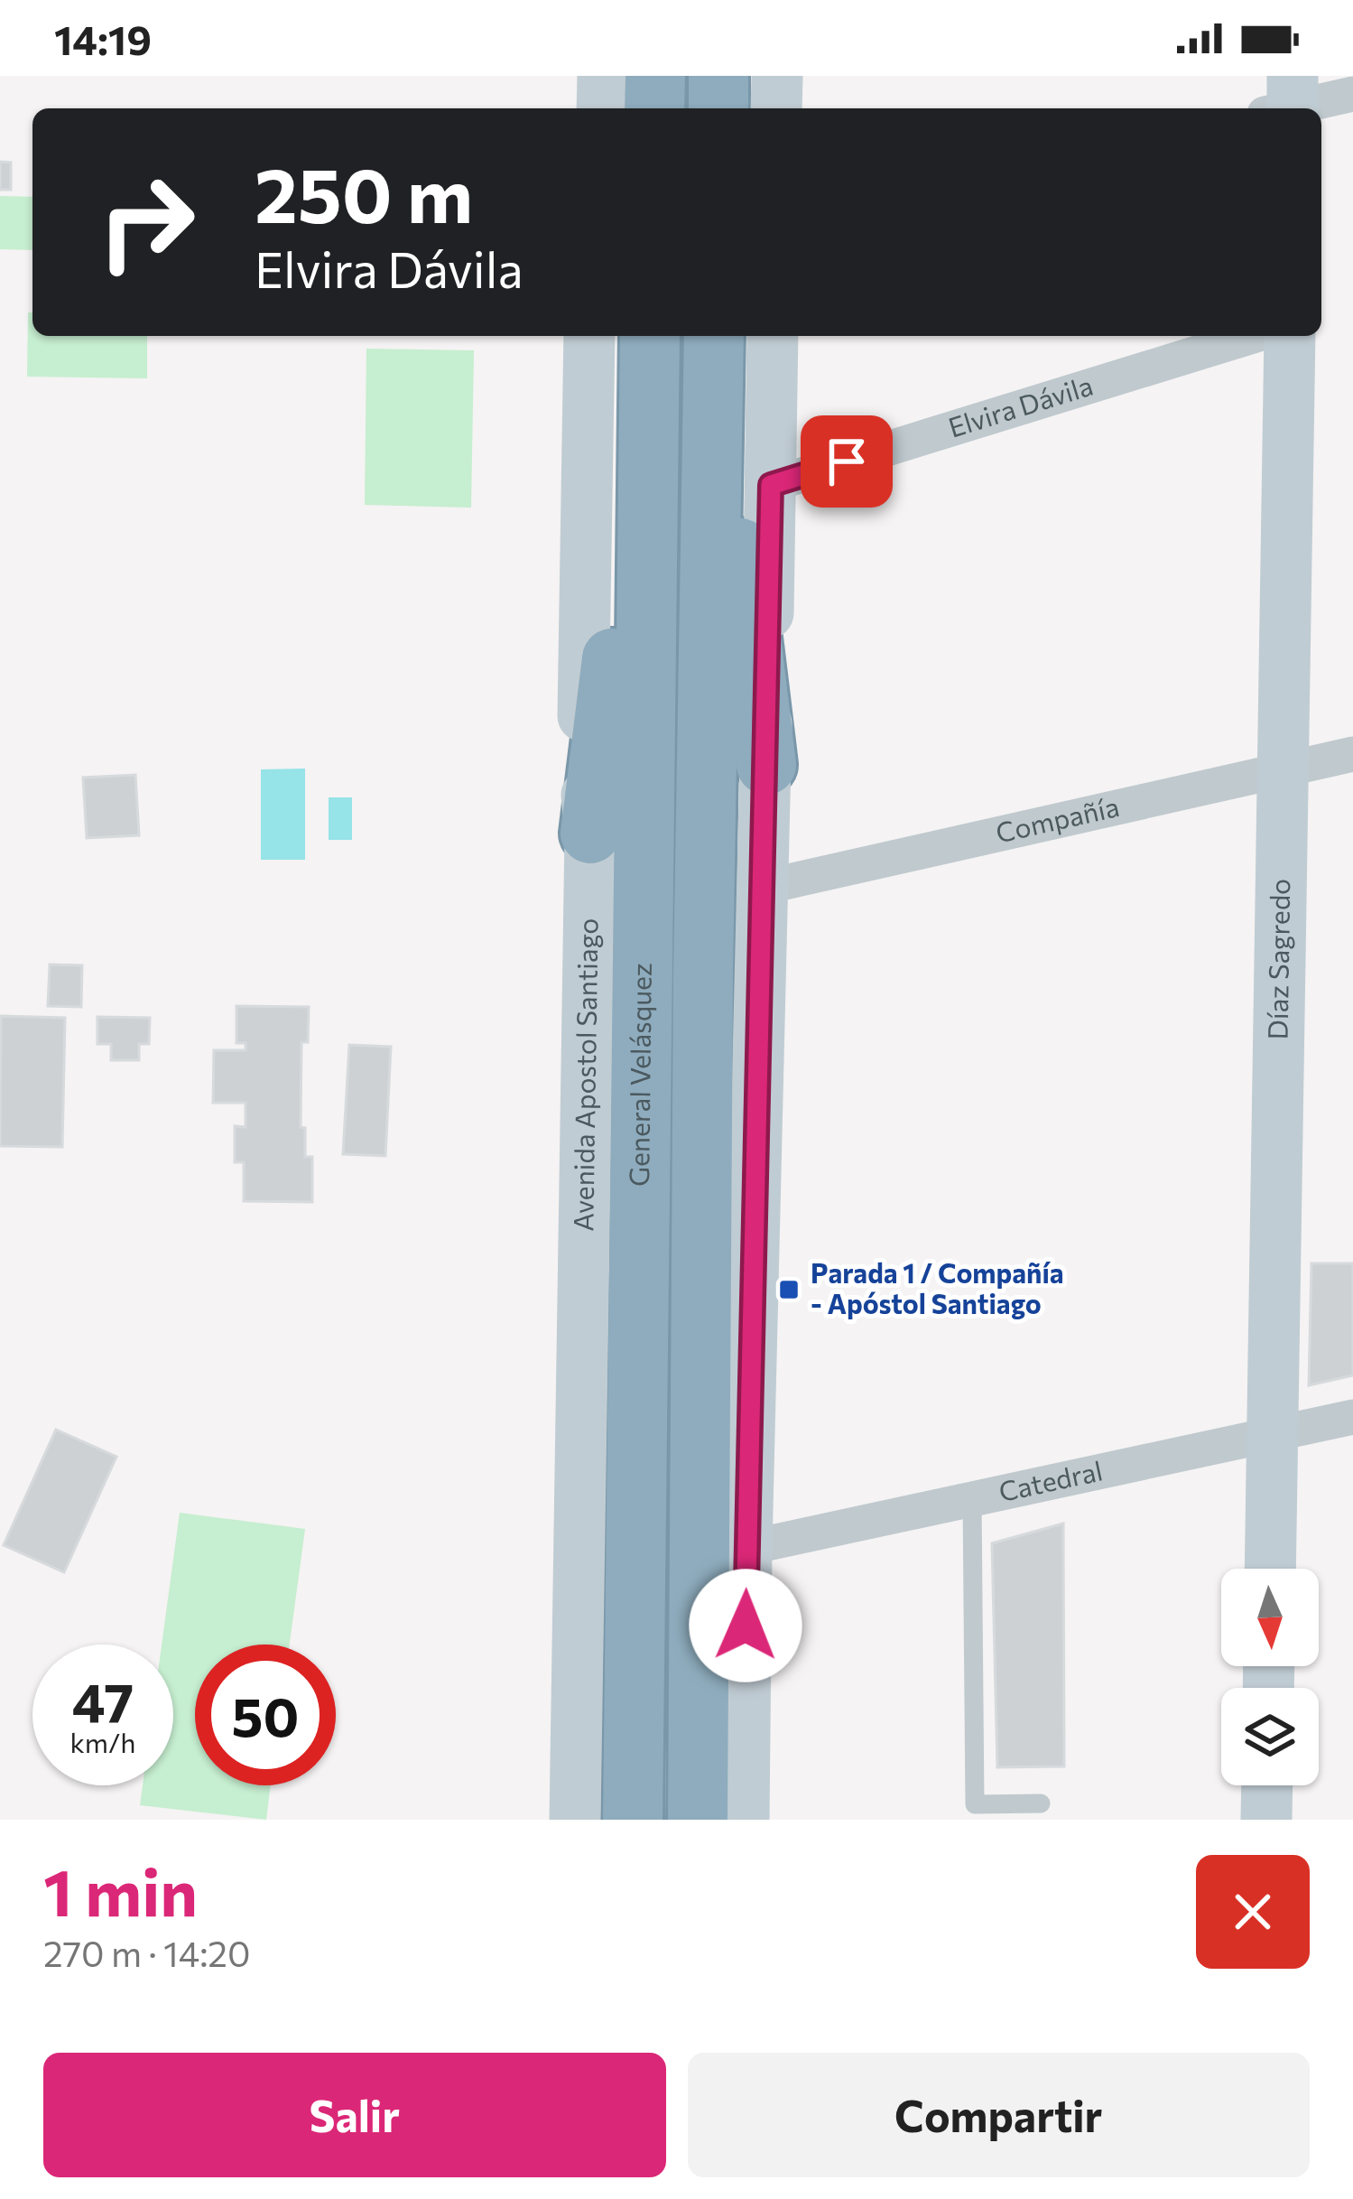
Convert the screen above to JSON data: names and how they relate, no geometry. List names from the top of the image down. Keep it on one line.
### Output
{"streets":{"highway":["General Velásquez"],"main road":["Díaz Sagredo","Avenida Apostol Santiago"],"street":["Elvira Dávila","Compañía","Catedral"]},"crossings":[["Compañía","Díaz Sagredo"],["Díaz Sagredo","Catedral"]],"places":{"transit":["Parada 1 / Compañía - Apóstol Santiago"]},"north":"bottom","page":{"status":"14:19","turn":["250 m","Elvira Dávila"],"speed":"47 km/h","limit":"50","heading":["1 min","270 m · 14:20"],"buttons":["Salir","Compartir"]}}
